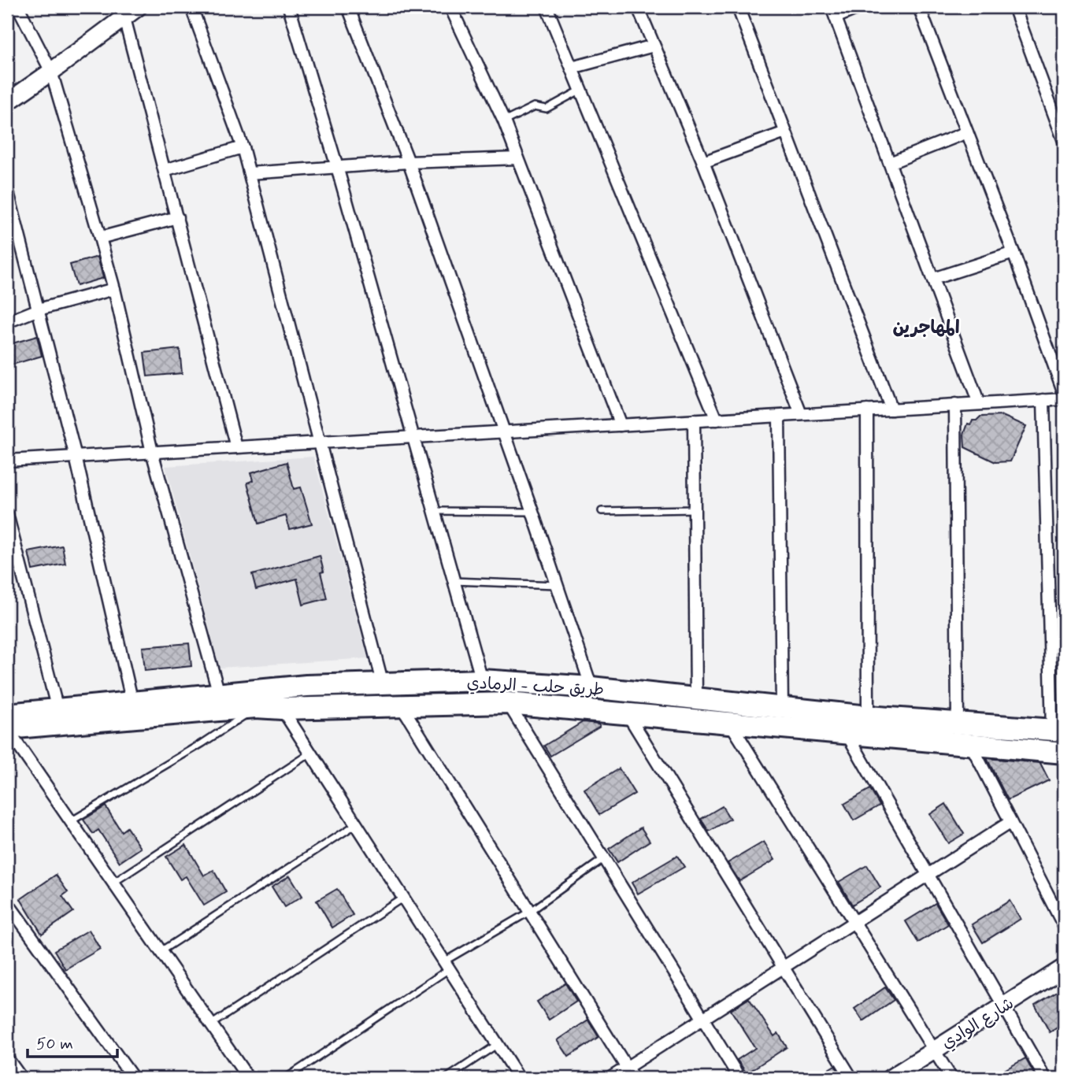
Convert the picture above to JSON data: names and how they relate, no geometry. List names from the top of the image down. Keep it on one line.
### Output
{"streets":{"highway":["طريق حلب - الرمادي"],"street":["شارع الوادي"]},"districts":["المهاجرين"],"scale_bar":"50 m"}
